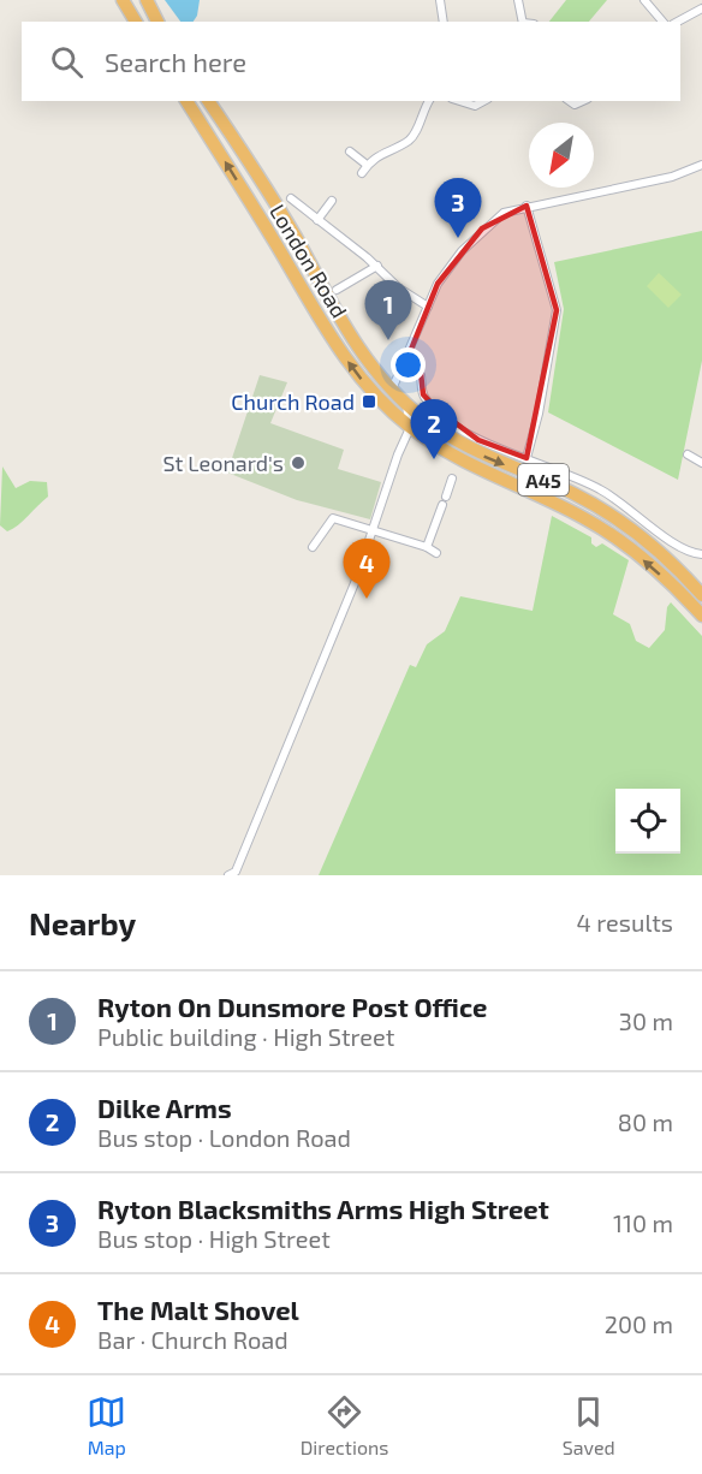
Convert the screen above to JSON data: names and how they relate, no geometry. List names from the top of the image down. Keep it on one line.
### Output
{"streets":{"highway":["London Road","A45"]},"places":{"transit":["Church Road"],"other":["St Leonard's"]},"north":"bottom left","page":{"search":"Search here","pins":["3","1","2","4"],"heading":["Nearby","4 results"],"list":[{"mark":"1","name":"Ryton On Dunsmore Post Office","note":"Public building · High Street","value":"30 m"},{"mark":"2","name":"Dilke Arms","note":"Bus stop · London Road","value":"80 m"},{"mark":"3","name":"Ryton Blacksmiths Arms High Street","note":"Bus stop · High Street","value":"110 m"},{"mark":"4","name":"The Malt Shovel","note":"Bar · Church Road","value":"200 m"}],"nav":["Map","Directions","Saved"]}}
